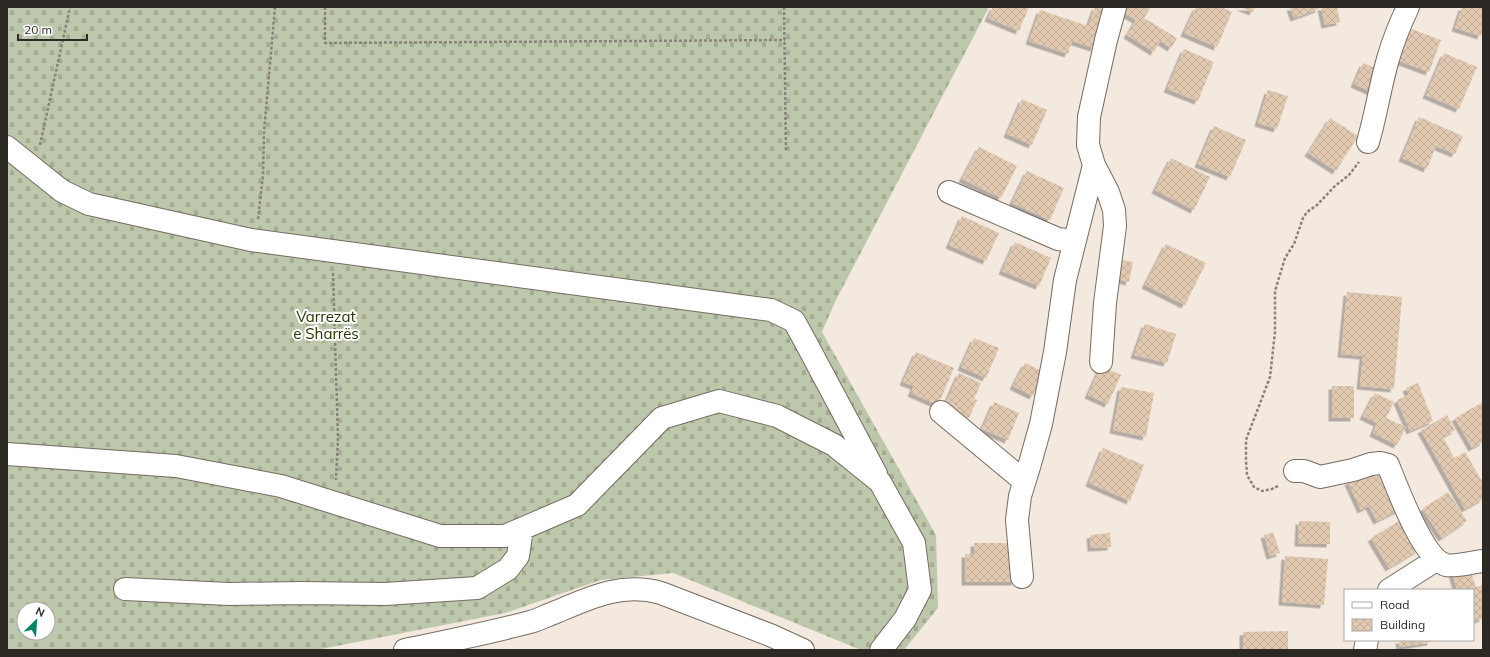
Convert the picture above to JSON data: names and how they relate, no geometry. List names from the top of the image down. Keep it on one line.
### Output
{"parks":["Varrezat e Sharrës"],"legend":["Road","Building"],"scale_bar":"20 m","north":"top right"}
